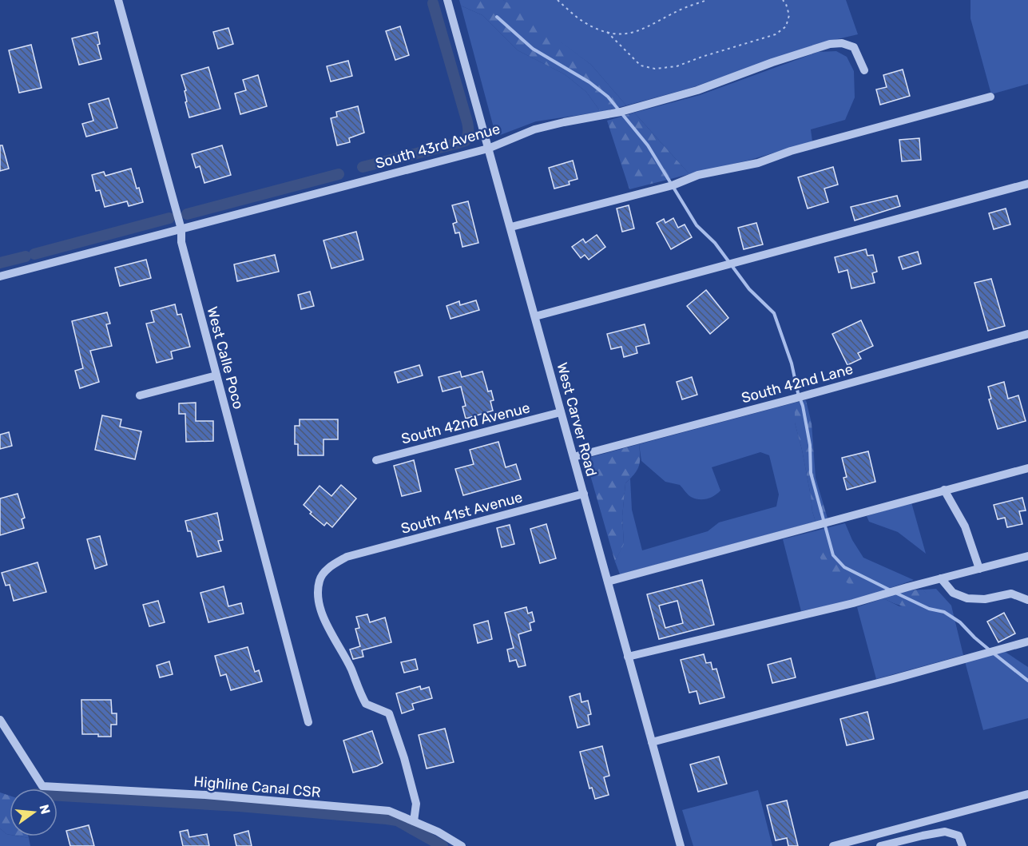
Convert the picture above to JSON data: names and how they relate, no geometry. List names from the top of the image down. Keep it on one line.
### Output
{"streets":{"street":["South 43rd Avenue","West Calle Poco","South 42nd Lane","West Carver Road","South 42nd Avenue","South 41st Avenue","Highline Canal CSR"]},"crossings":[["South 43rd Avenue","West Calle Poco"],["South 43rd Avenue","West Carver Road"],["South 42nd Lane","West Carver Road"],["West Carver Road","South 42nd Avenue"],["West Carver Road","South 41st Avenue"],["South 41st Avenue","Highline Canal CSR"]],"north":"right"}
